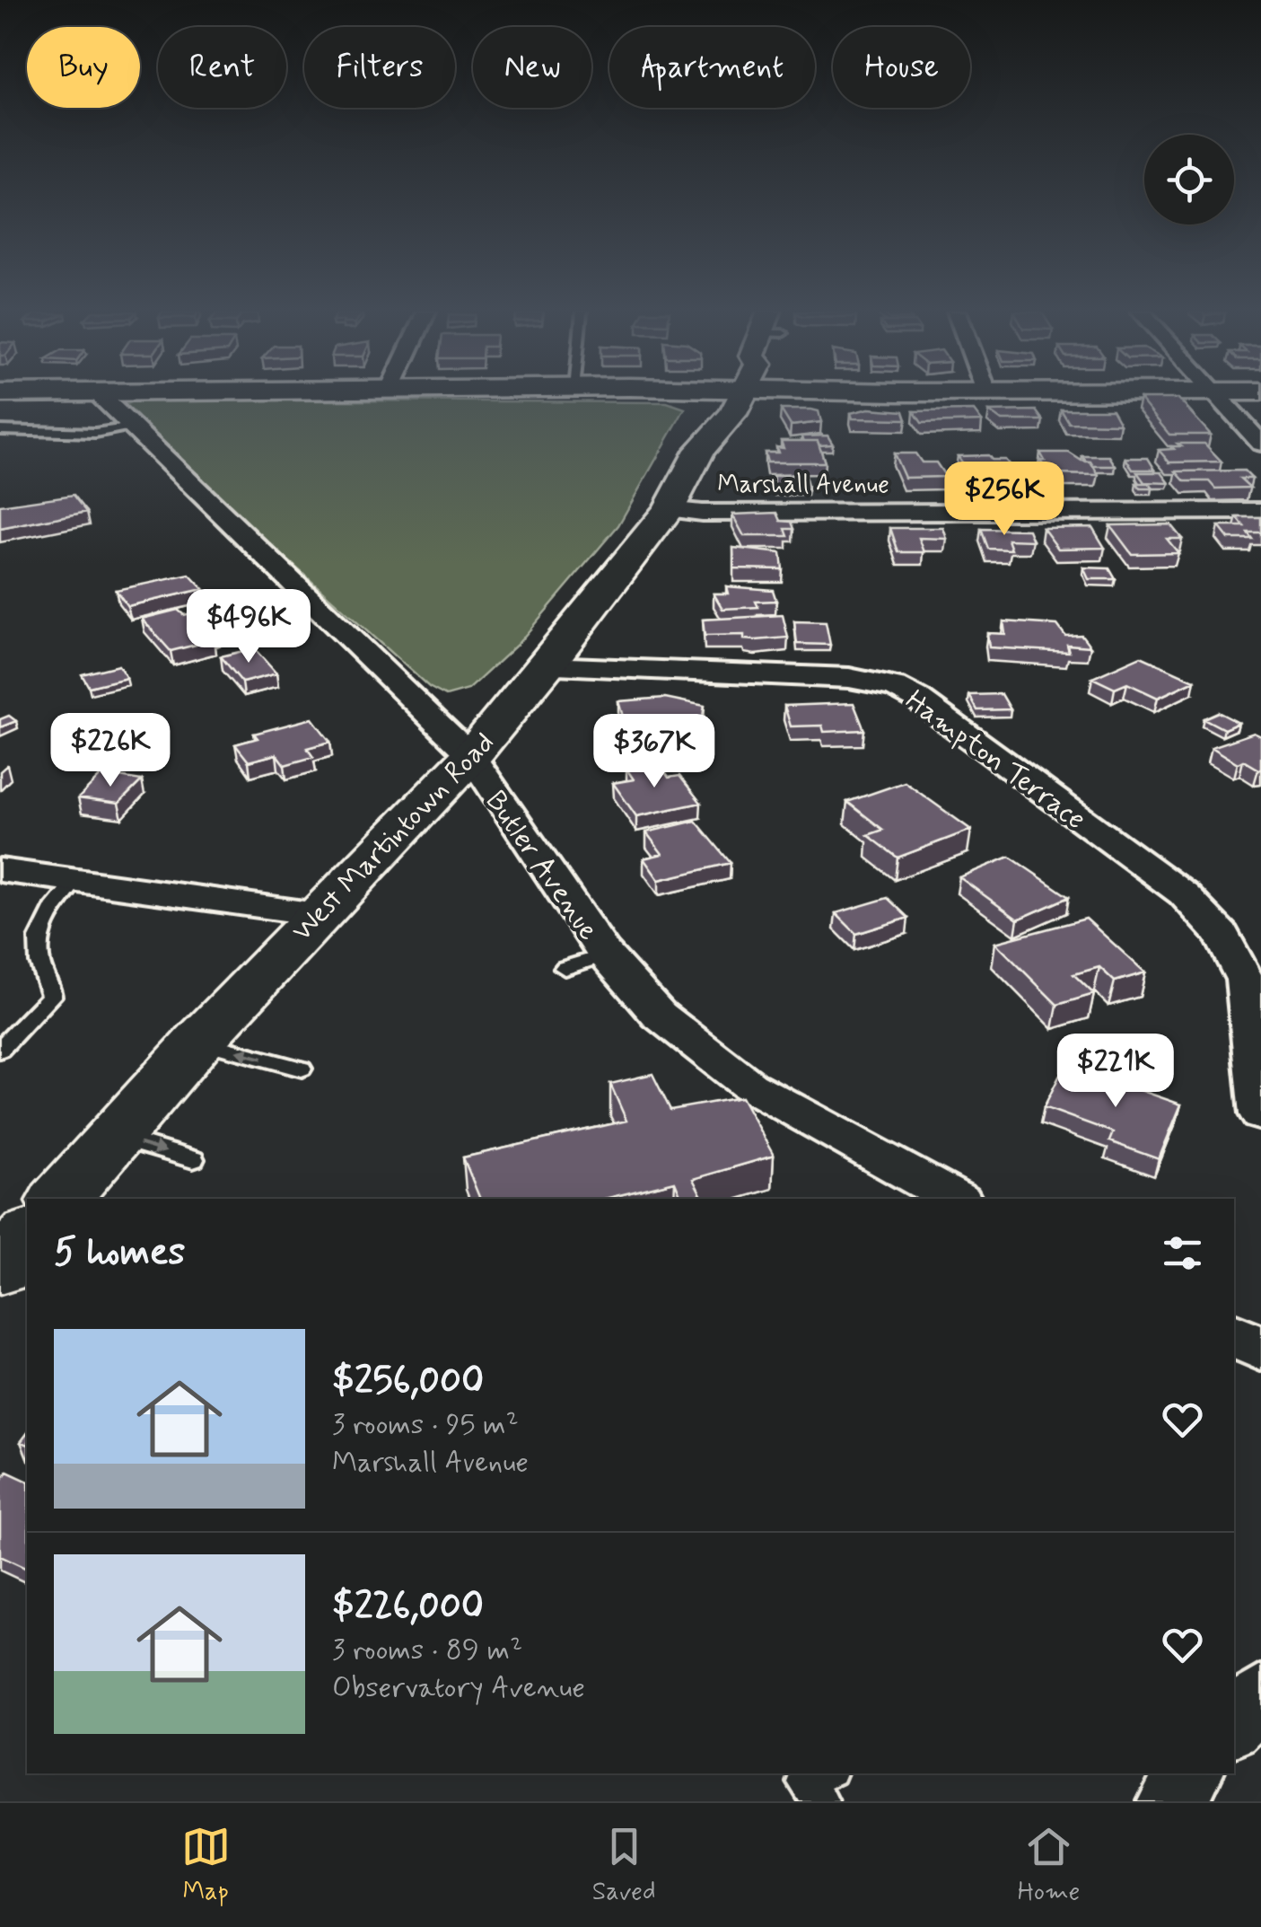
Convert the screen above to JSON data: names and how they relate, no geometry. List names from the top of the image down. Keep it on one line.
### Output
{"streets":{"main road":["West Martintown Road"],"street":["Marshall Avenue","Hampton Terrace","Butler Avenue"]},"crossings":[["Marshall Avenue","West Martintown Road"],["Hampton Terrace","West Martintown Road"],["West Martintown Road","Butler Avenue"]],"page":{"chip":["Buy","Rent","Filters","New","Apartment","House"],"price":["$256K","$496K","$226K","$367K","$221K"],"heading":"5 homes","list":[{"name":"$256,000","note":"3 rooms · 95 m² · Marshall Avenue"},{"name":"$226,000","note":"3 rooms · 89 m² · Observatory Avenue"}],"tabs":["Map","Saved","Home"]}}
